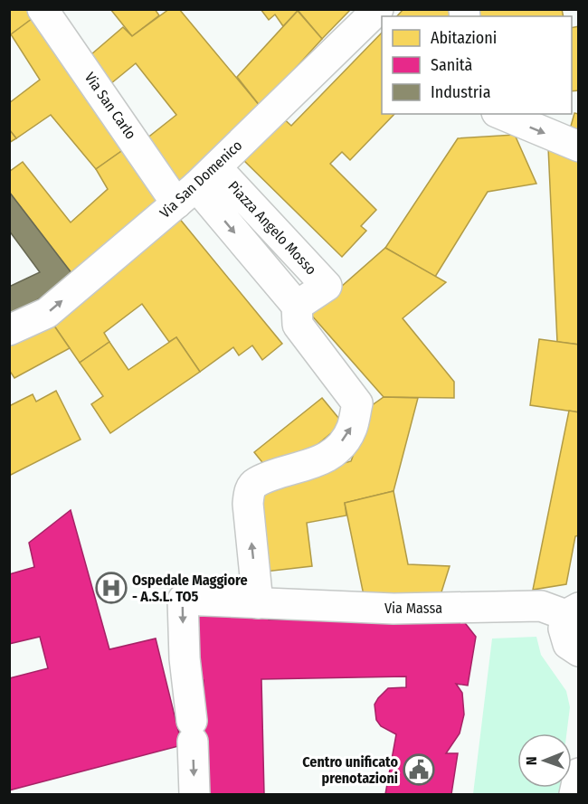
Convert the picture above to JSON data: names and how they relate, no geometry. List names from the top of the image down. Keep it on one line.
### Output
{"streets":{"street":["Via San Carlo","Via San Domenico","Piazza Angelo Mosso","Via Massa"]},"crossings":[["Via San Carlo","Via San Domenico"],["Via San Carlo","Piazza Angelo Mosso"],["Via San Domenico","Piazza Angelo Mosso"],["Piazza Angelo Mosso","Via Massa"]],"one_way":["Via San Domenico"],"places":{"hospital":["Ospedale Maggiore - A.S.L. TO5"],"public building":["Centro unificato prenotazioni"]},"legend":["Abitazioni","Sanità","Industria"],"north":"left"}
